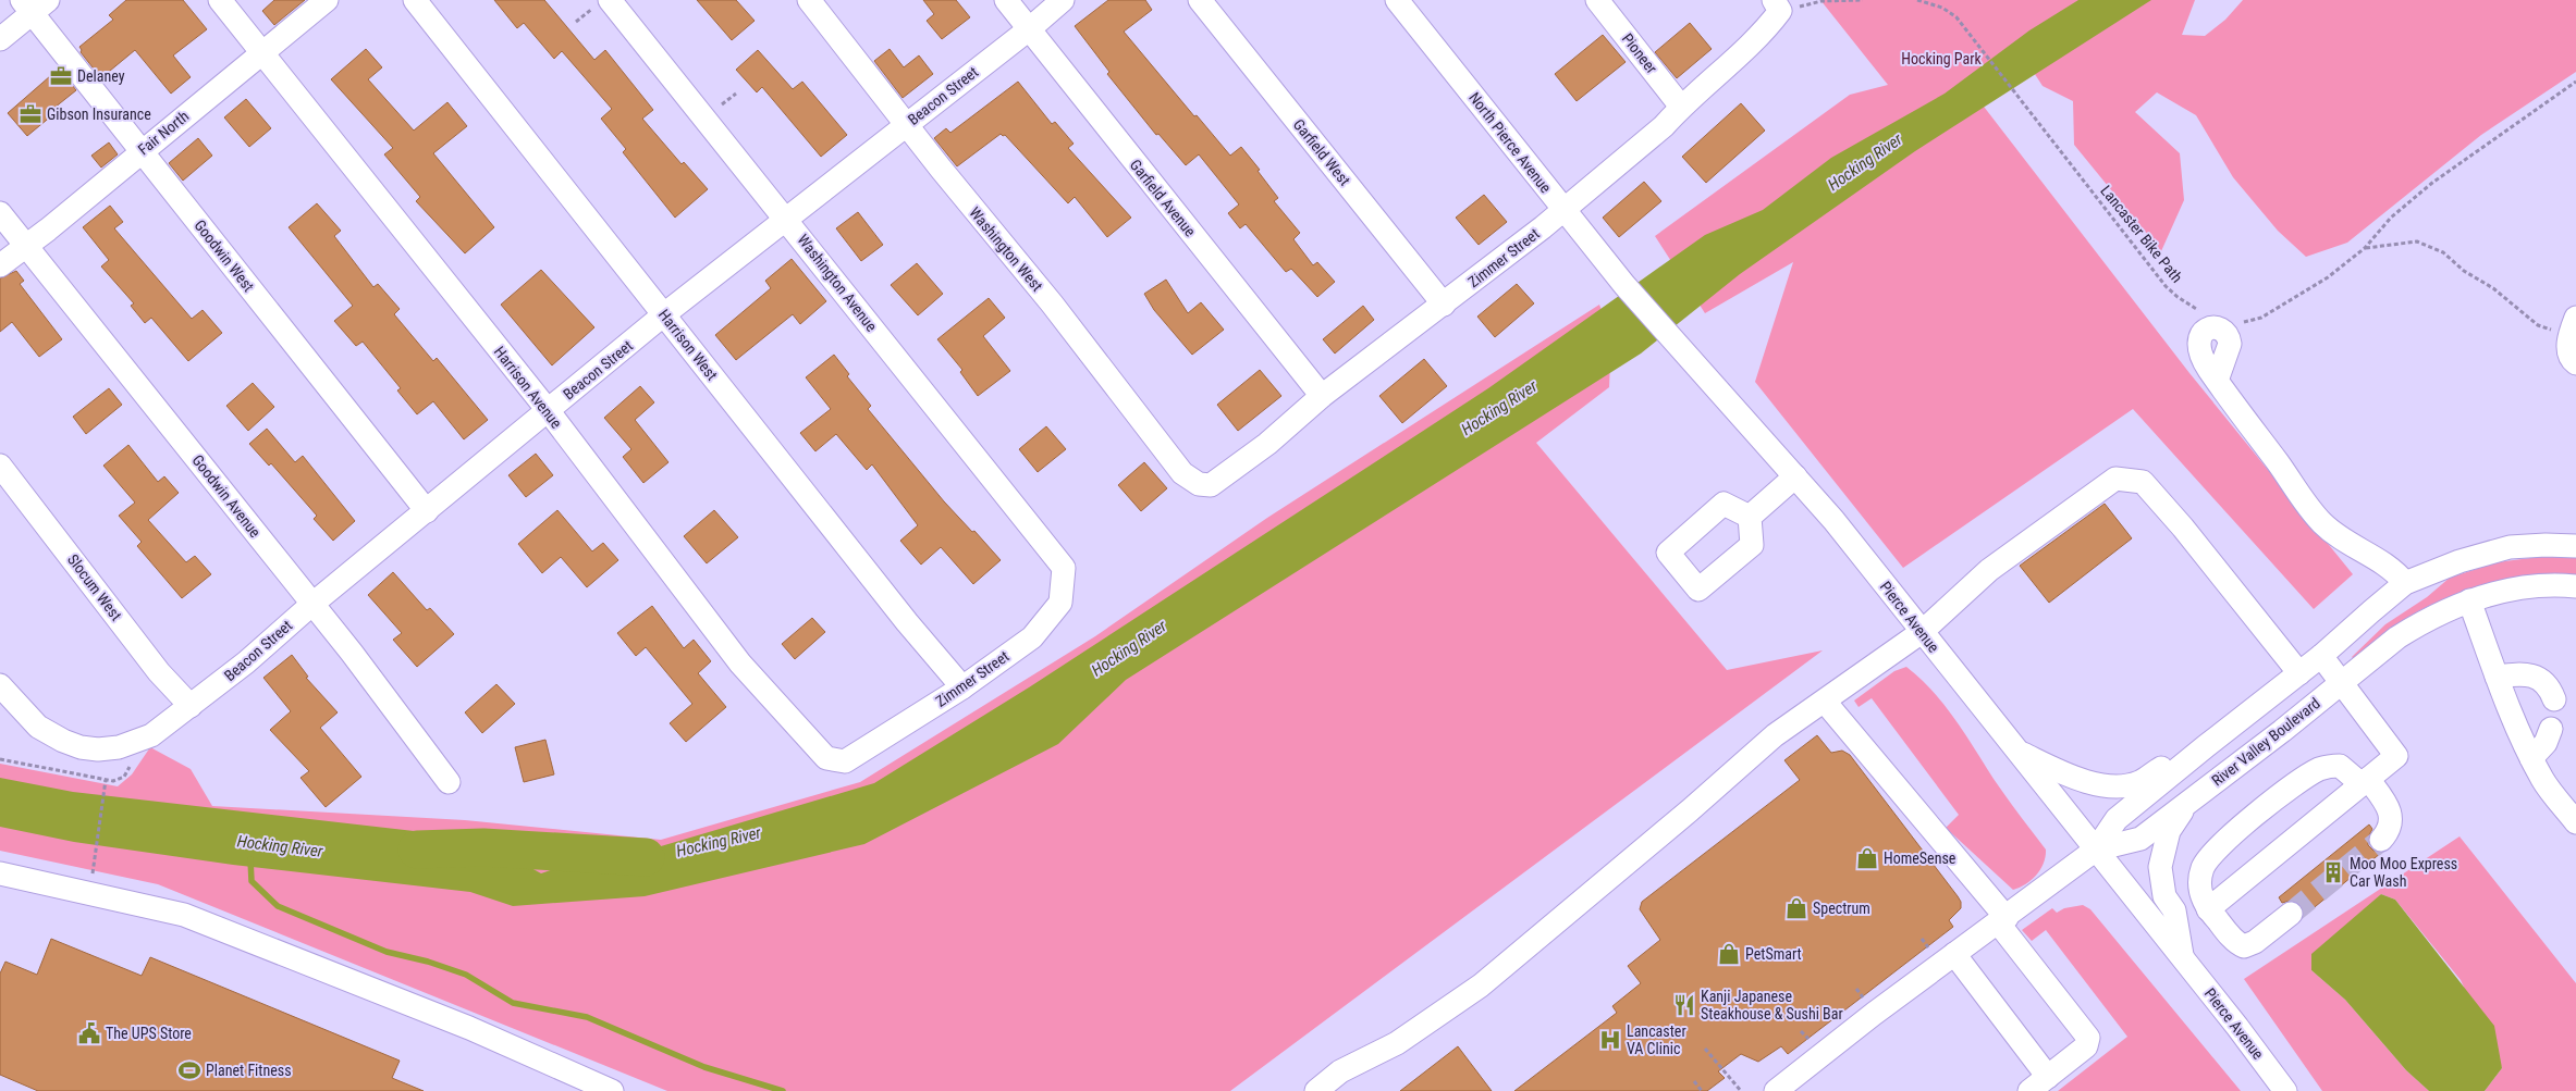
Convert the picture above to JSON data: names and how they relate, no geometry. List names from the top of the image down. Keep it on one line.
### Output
{"streets":{"street":["Pioneer","Beacon Street","Fair North","North Pierce Avenue","Garfield West","Garfield Avenue","Washington West","Goodwin West","Zimmer Street","Washington Avenue","Harrison West","Harrison Avenue","Goodwin Avenue","Slocum West","Pierce Avenue","River Valley Boulevard"],"path":["Lancaster Bike Path"]},"crossings":[["Pioneer","Zimmer Street"],["Beacon Street","Garfield Avenue"],["Beacon Street","Washington West"],["Beacon Street","Goodwin West"],["Beacon Street","Washington Avenue"],["Beacon Street","Harrison West"],["Beacon Street","Harrison Avenue"],["Beacon Street","Goodwin Avenue"],["Beacon Street","Slocum West"],["Fair North","Goodwin West"],["Fair North","Harrison Avenue"],["Fair North","Goodwin Avenue"],["North Pierce Avenue","Zimmer Street"],["North Pierce Avenue","Pierce Avenue"],["Garfield West","Zimmer Street"],["Garfield Avenue","Zimmer Street"],["Washington West","Zimmer Street"],["Zimmer Street","Washington Avenue"],["Zimmer Street","Harrison West"],["Zimmer Street","Harrison Avenue"],["Pierce Avenue","River Valley Boulevard"]],"water":["Hocking River"],"parks":["Hocking Park"],"places":{"office":["Delaney","Gibson Insurance"],"shop":["HomeSense","Spectrum","PetSmart"],"building":["Moo Moo Express Car Wash"],"restaurant":["Kanji Japanese Steakhouse & Sushi Bar"],"public building":["The UPS Store"],"hospital":["Lancaster VA Clinic"],"sports":["Planet Fitness"]}}
